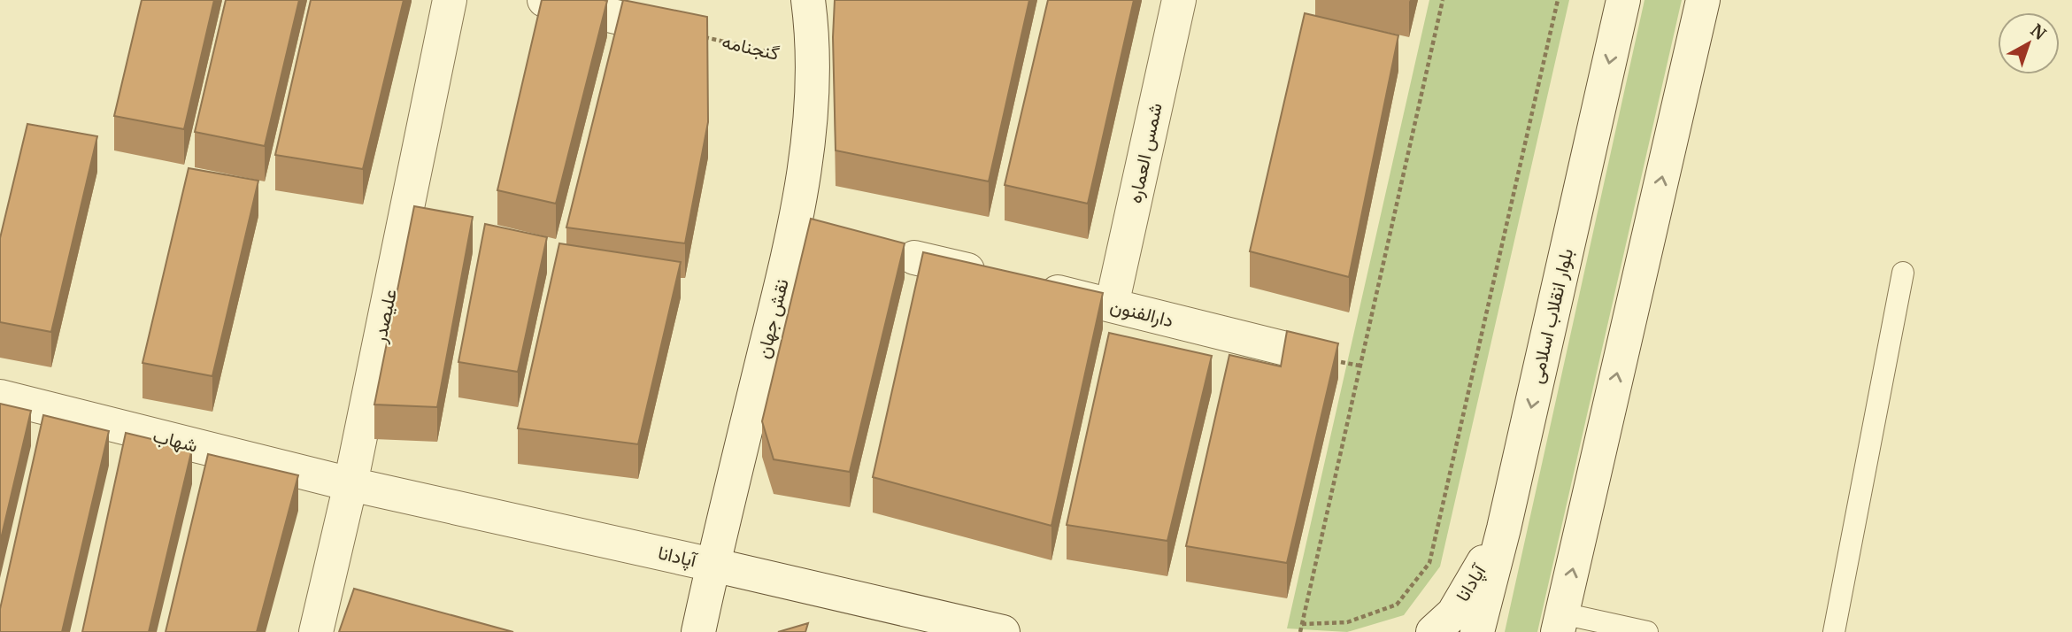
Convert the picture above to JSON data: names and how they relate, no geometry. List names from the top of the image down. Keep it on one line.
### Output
{"streets":{"street":["شمس العماره","دارالفنون","علیصدر","بلوار انقلاب اسلامی","نقش جهان","شهاب","آپادانا"],"path":["گنجنامه"]},"crossings":[["گنجنامه","نقش جهان"],["شمس العماره","دارالفنون"],["علیصدر","شهاب"],["علیصدر","آپادانا"],["بلوار انقلاب اسلامی","آپادانا"],["نقش جهان","آپادانا"],["شهاب","آپادانا"]],"north":"top right"}
